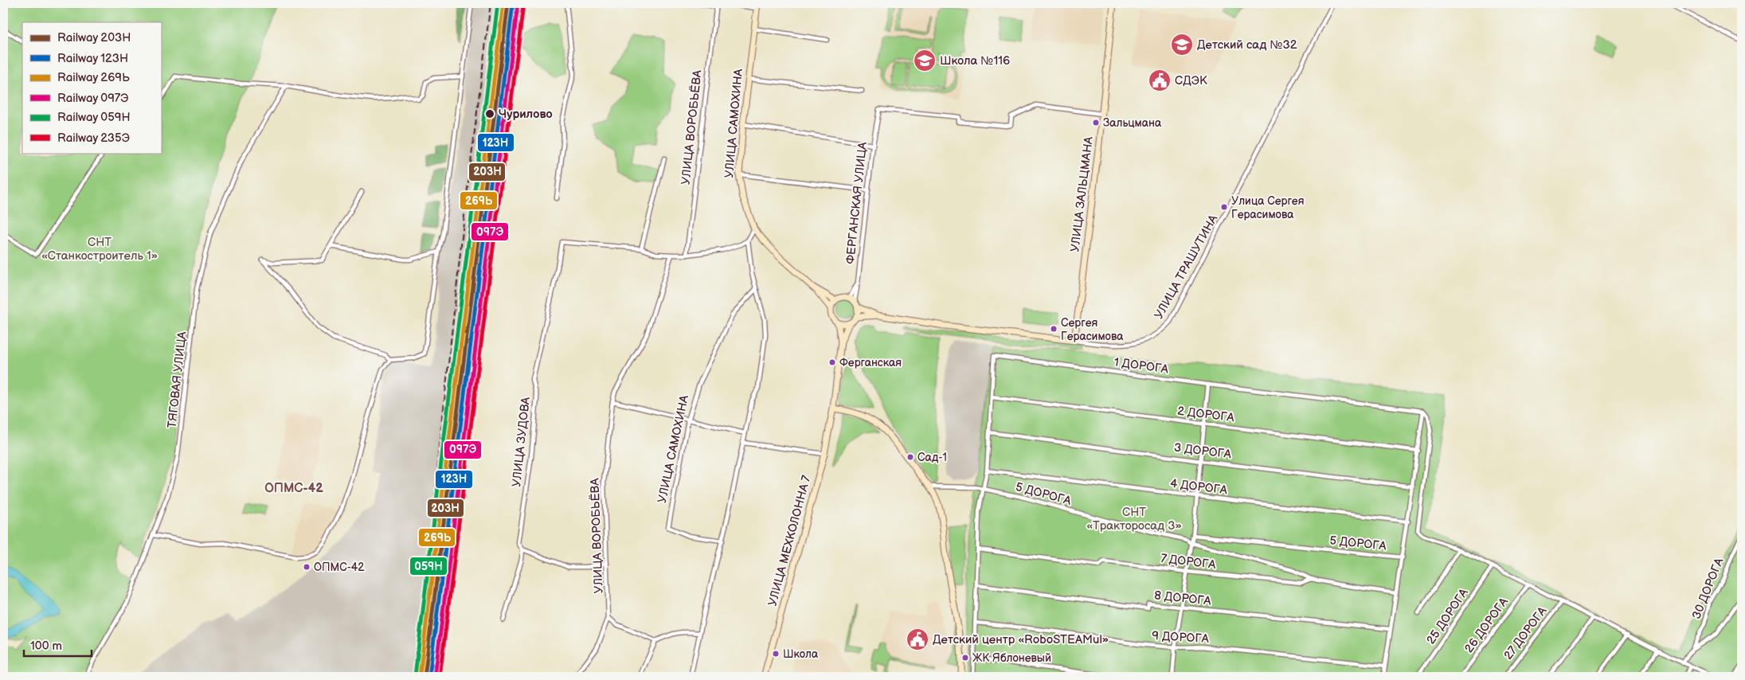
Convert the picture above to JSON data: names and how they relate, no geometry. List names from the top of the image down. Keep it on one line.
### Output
{"streets":{"street":["УЛИЦА САМОХИНА","УЛИЦА ВОРОБЬЁВА","УЛИЦА ЗАЛЬЦМАНА","ФЕРГАНСКАЯ УЛИЦА","УЛИЦА ТРАШУТИНА","1 ДОРОГА","ТЯГОВАЯ УЛИЦА","2 ДОРОГА","УЛИЦА ЗУДОВА","3 ДОРОГА","4 ДОРОГА","5 ДОРОГА","УЛИЦА МЕХКОЛОННА 7","7 ДОРОГА","30 ДОРОГА","8 ДОРОГА","25 ДОРОГА","26 ДОРОГА","27 ДОРОГА","9 ДОРОГА"]},"crossings":[["УЛИЦА ВОРОБЬЁВА","УЛИЦА ЗУДОВА"],["УЛИЦА ЗАЛЬЦМАНА","ФЕРГАНСКАЯ УЛИЦА"],["УЛИЦА ЗАЛЬЦМАНА","УЛИЦА ТРАШУТИНА"],["1 ДОРОГА","2 ДОРОГА"],["1 ДОРОГА","3 ДОРОГА"],["1 ДОРОГА","4 ДОРОГА"],["1 ДОРОГА","5 ДОРОГА"],["1 ДОРОГА","7 ДОРОГА"],["1 ДОРОГА","8 ДОРОГА"],["1 ДОРОГА","9 ДОРОГА"],["5 ДОРОГА","7 ДОРОГА"]],"districts":["ОПМС-42"],"parks":["СНТ «Станкостроитель 1»","СНТ «Тракторосад 3»"],"places":{"school or university":["Детский сад №32","Школа №116"],"public building":["СДЭК","Детский центр «RoboSTEAMul»"],"other":["Чурилово","Зальцмана","Улица Сергея Герасимова","Сергея Герасимова","Ферганская","Сад-1","ОПМС-42","Школа","ЖК Яблоневый"]},"lines":["rail line 203Н","rail line 269Ь","rail line 059Н","rail line 123Н","rail line 097Э","rail line 235Э"],"legend":["Railway 203Н","Railway 123Н","Railway 269Ь","Railway 097Э","Railway 059Н","Railway 235Э"],"scale_bar":"100 m"}
